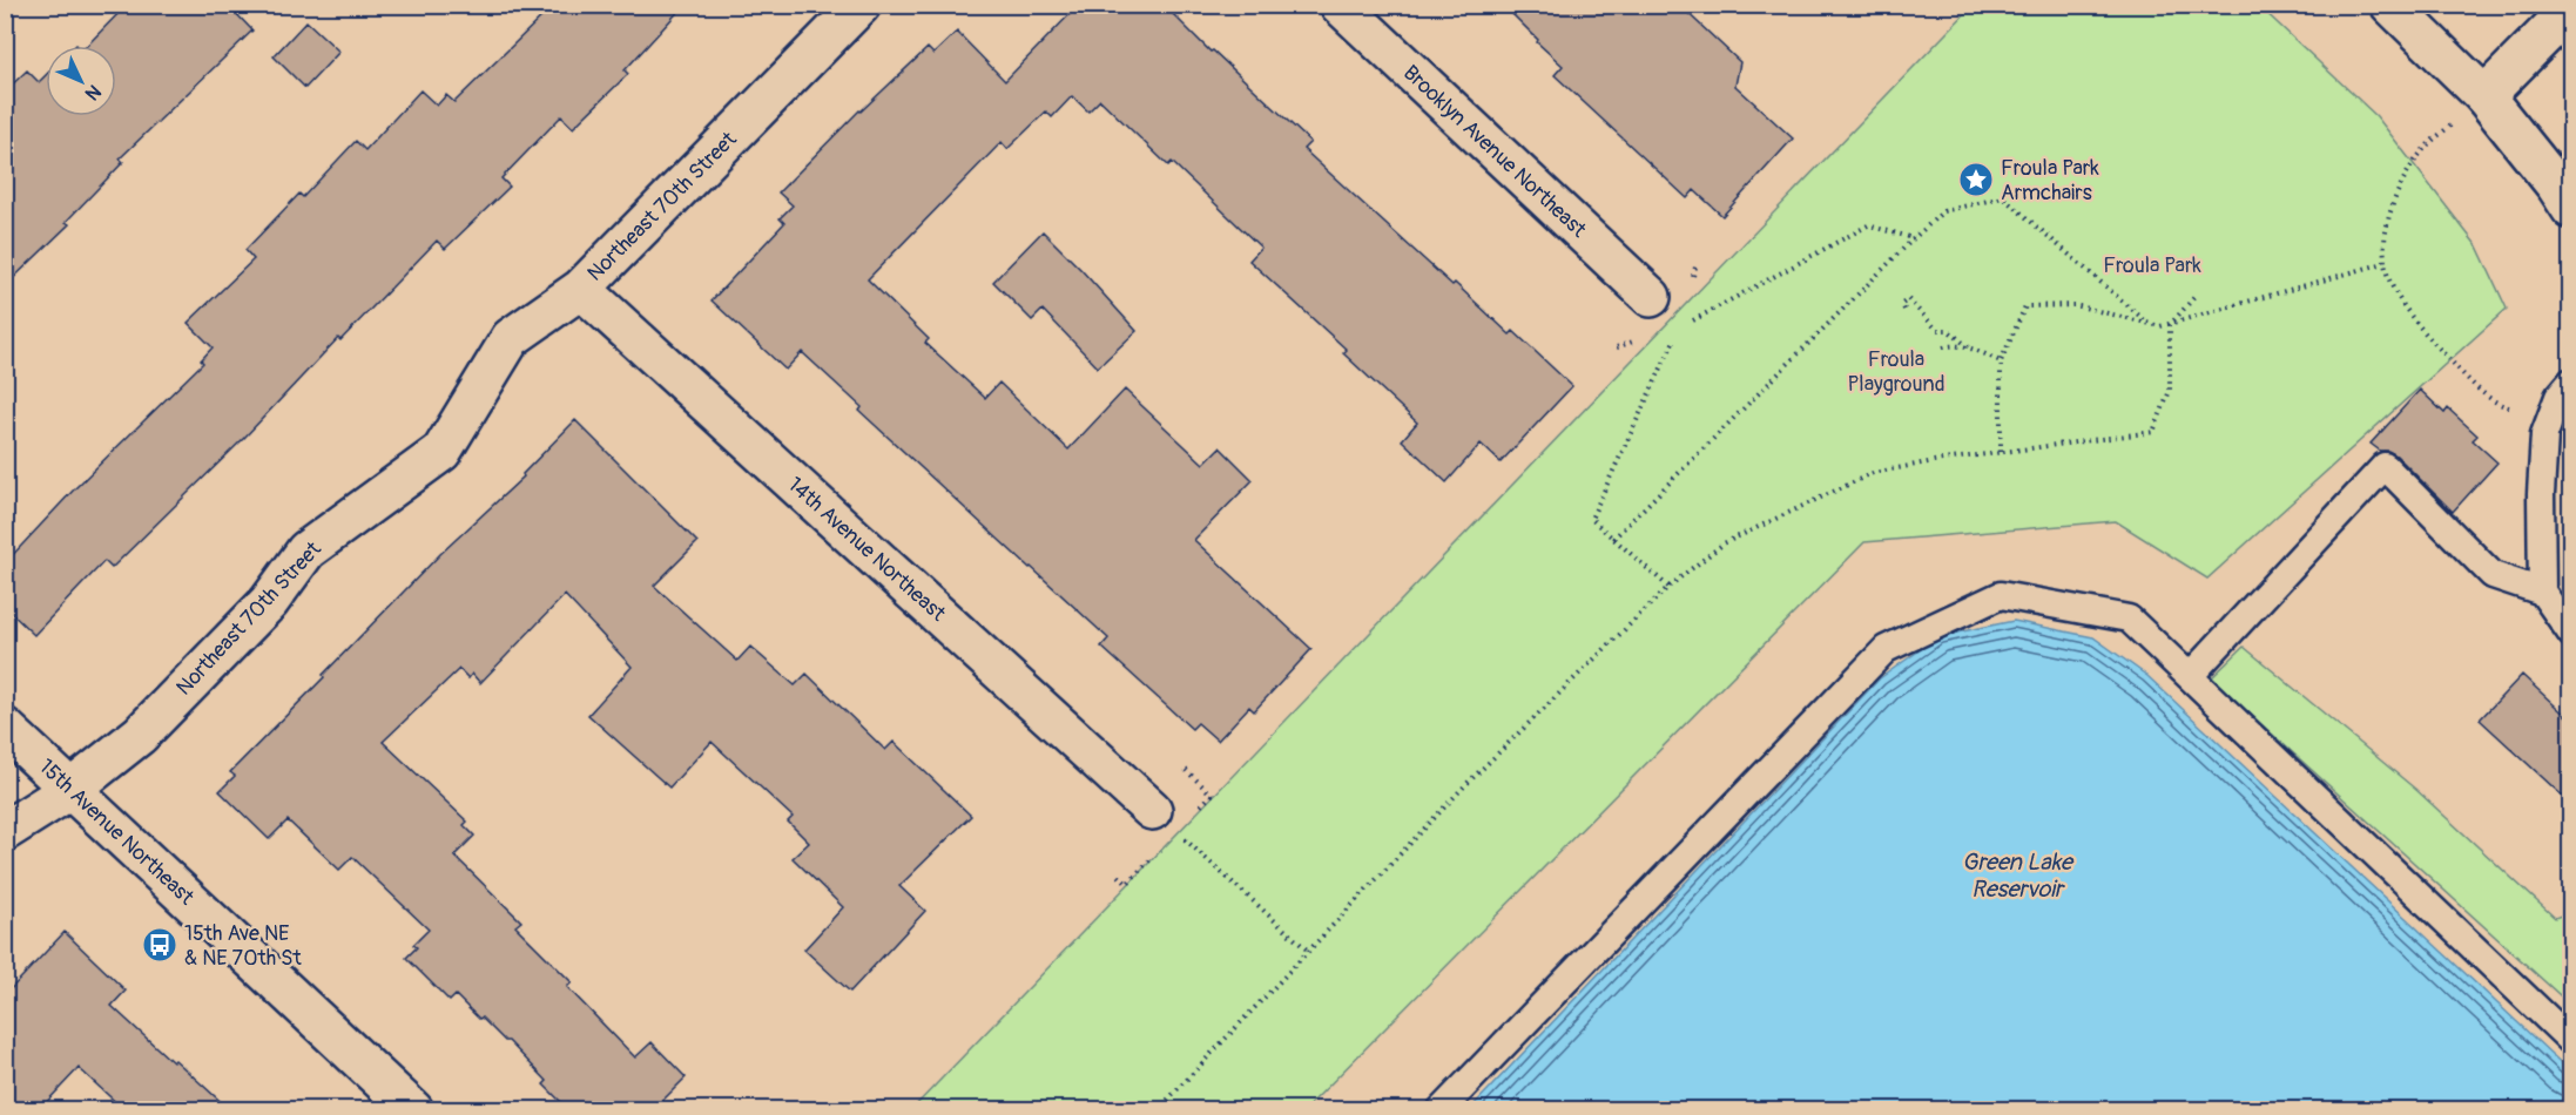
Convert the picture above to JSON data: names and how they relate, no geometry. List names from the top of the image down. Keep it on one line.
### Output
{"streets":{"street":["Brooklyn Avenue Northeast","Northeast 70th Street","14th Avenue Northeast","15th Avenue Northeast"]},"crossings":[["Northeast 70th Street","14th Avenue Northeast"],["Northeast 70th Street","15th Avenue Northeast"]],"water":["Green Lake Reservoir"],"parks":["Froula Park","Froula Playground"],"places":{"place":["Froula Park Armchairs"],"bus stop":["15th Ave NE & NE 70th St"]},"north":"bottom right"}
